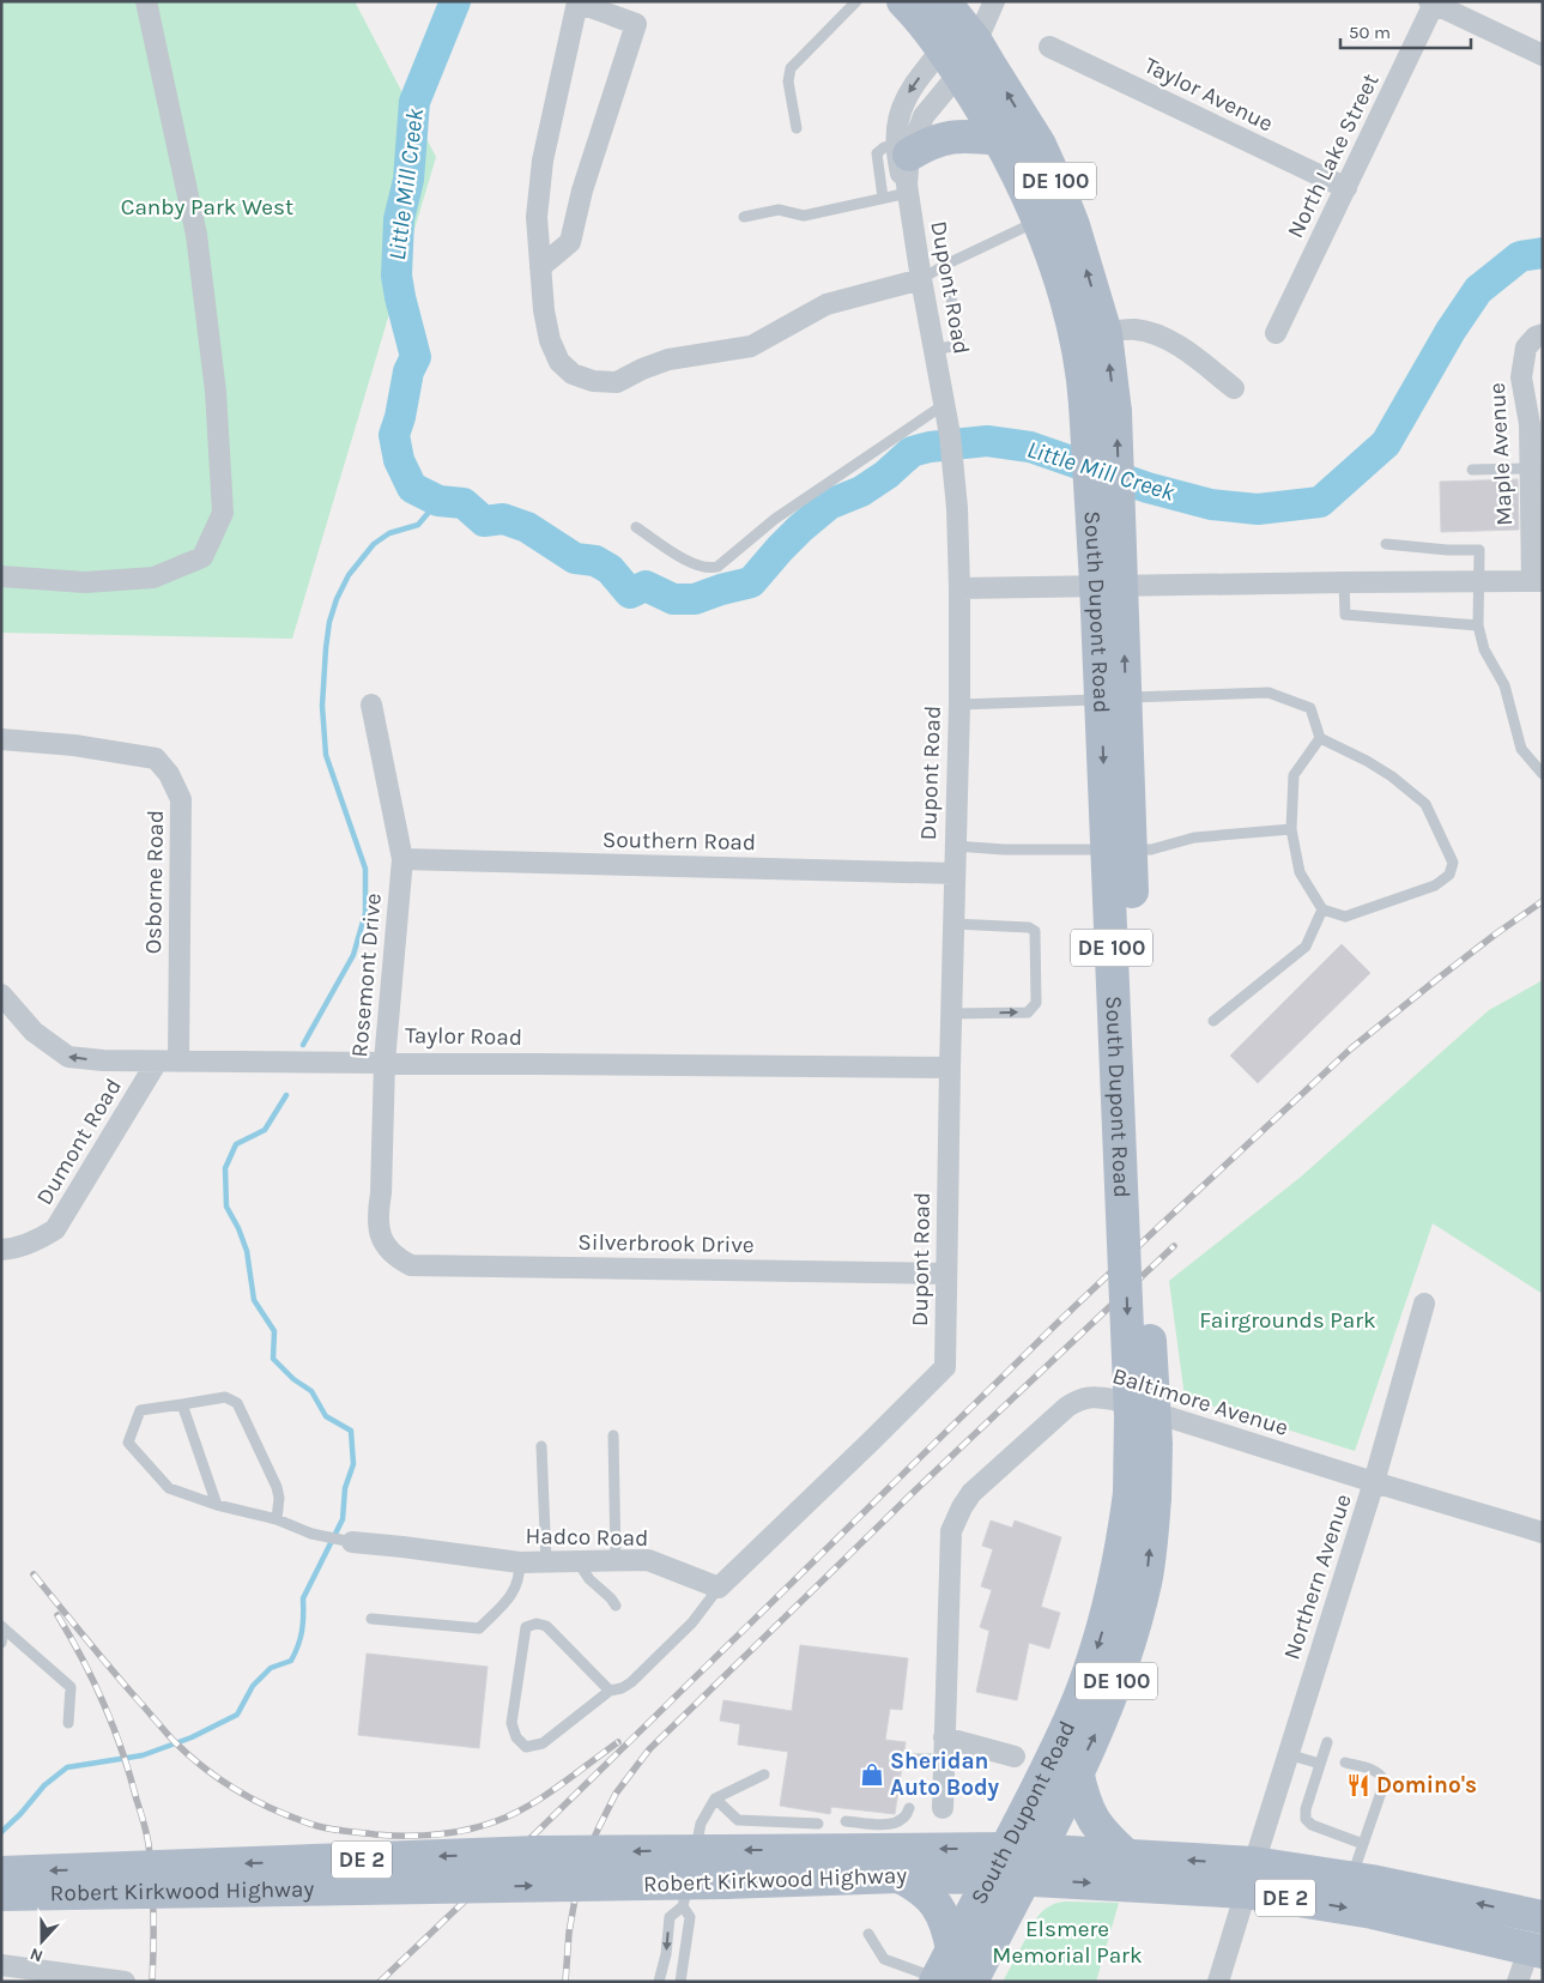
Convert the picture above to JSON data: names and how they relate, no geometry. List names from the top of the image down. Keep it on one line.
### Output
{"streets":{"main road":["DE 100","South Dupont Road","DE 2","Robert Kirkwood Highway"],"street":["Taylor Avenue","North Lake Street","Dupont Road","Maple Avenue","Southern Road","Osborne Road","Rosemont Drive","Taylor Road","Dumont Road","Silverbrook Drive","Baltimore Avenue","Hadco Road","Northern Avenue"]},"crossings":[["Taylor Avenue","North Lake Street"],["Dupont Road","South Dupont Road"],["Dupont Road","Southern Road"],["Dupont Road","Taylor Road"],["Dupont Road","Silverbrook Drive"],["Dupont Road","Hadco Road"],["South Dupont Road","Robert Kirkwood Highway"],["Southern Road","Rosemont Drive"],["Osborne Road","Taylor Road"],["Rosemont Drive","Taylor Road"],["Rosemont Drive","Silverbrook Drive"],["Taylor Road","Dumont Road"],["Baltimore Avenue","Northern Avenue"],["Northern Avenue","Robert Kirkwood Highway"]],"water":["Little Mill Creek"],"parks":["Canby Park West","Fairgrounds Park","Elsmere Memorial Park"],"places":{"shop":["Sheridan Auto Body"],"restaurant":["Domino's"]},"scale_bar":"50 m","north":"bottom"}
